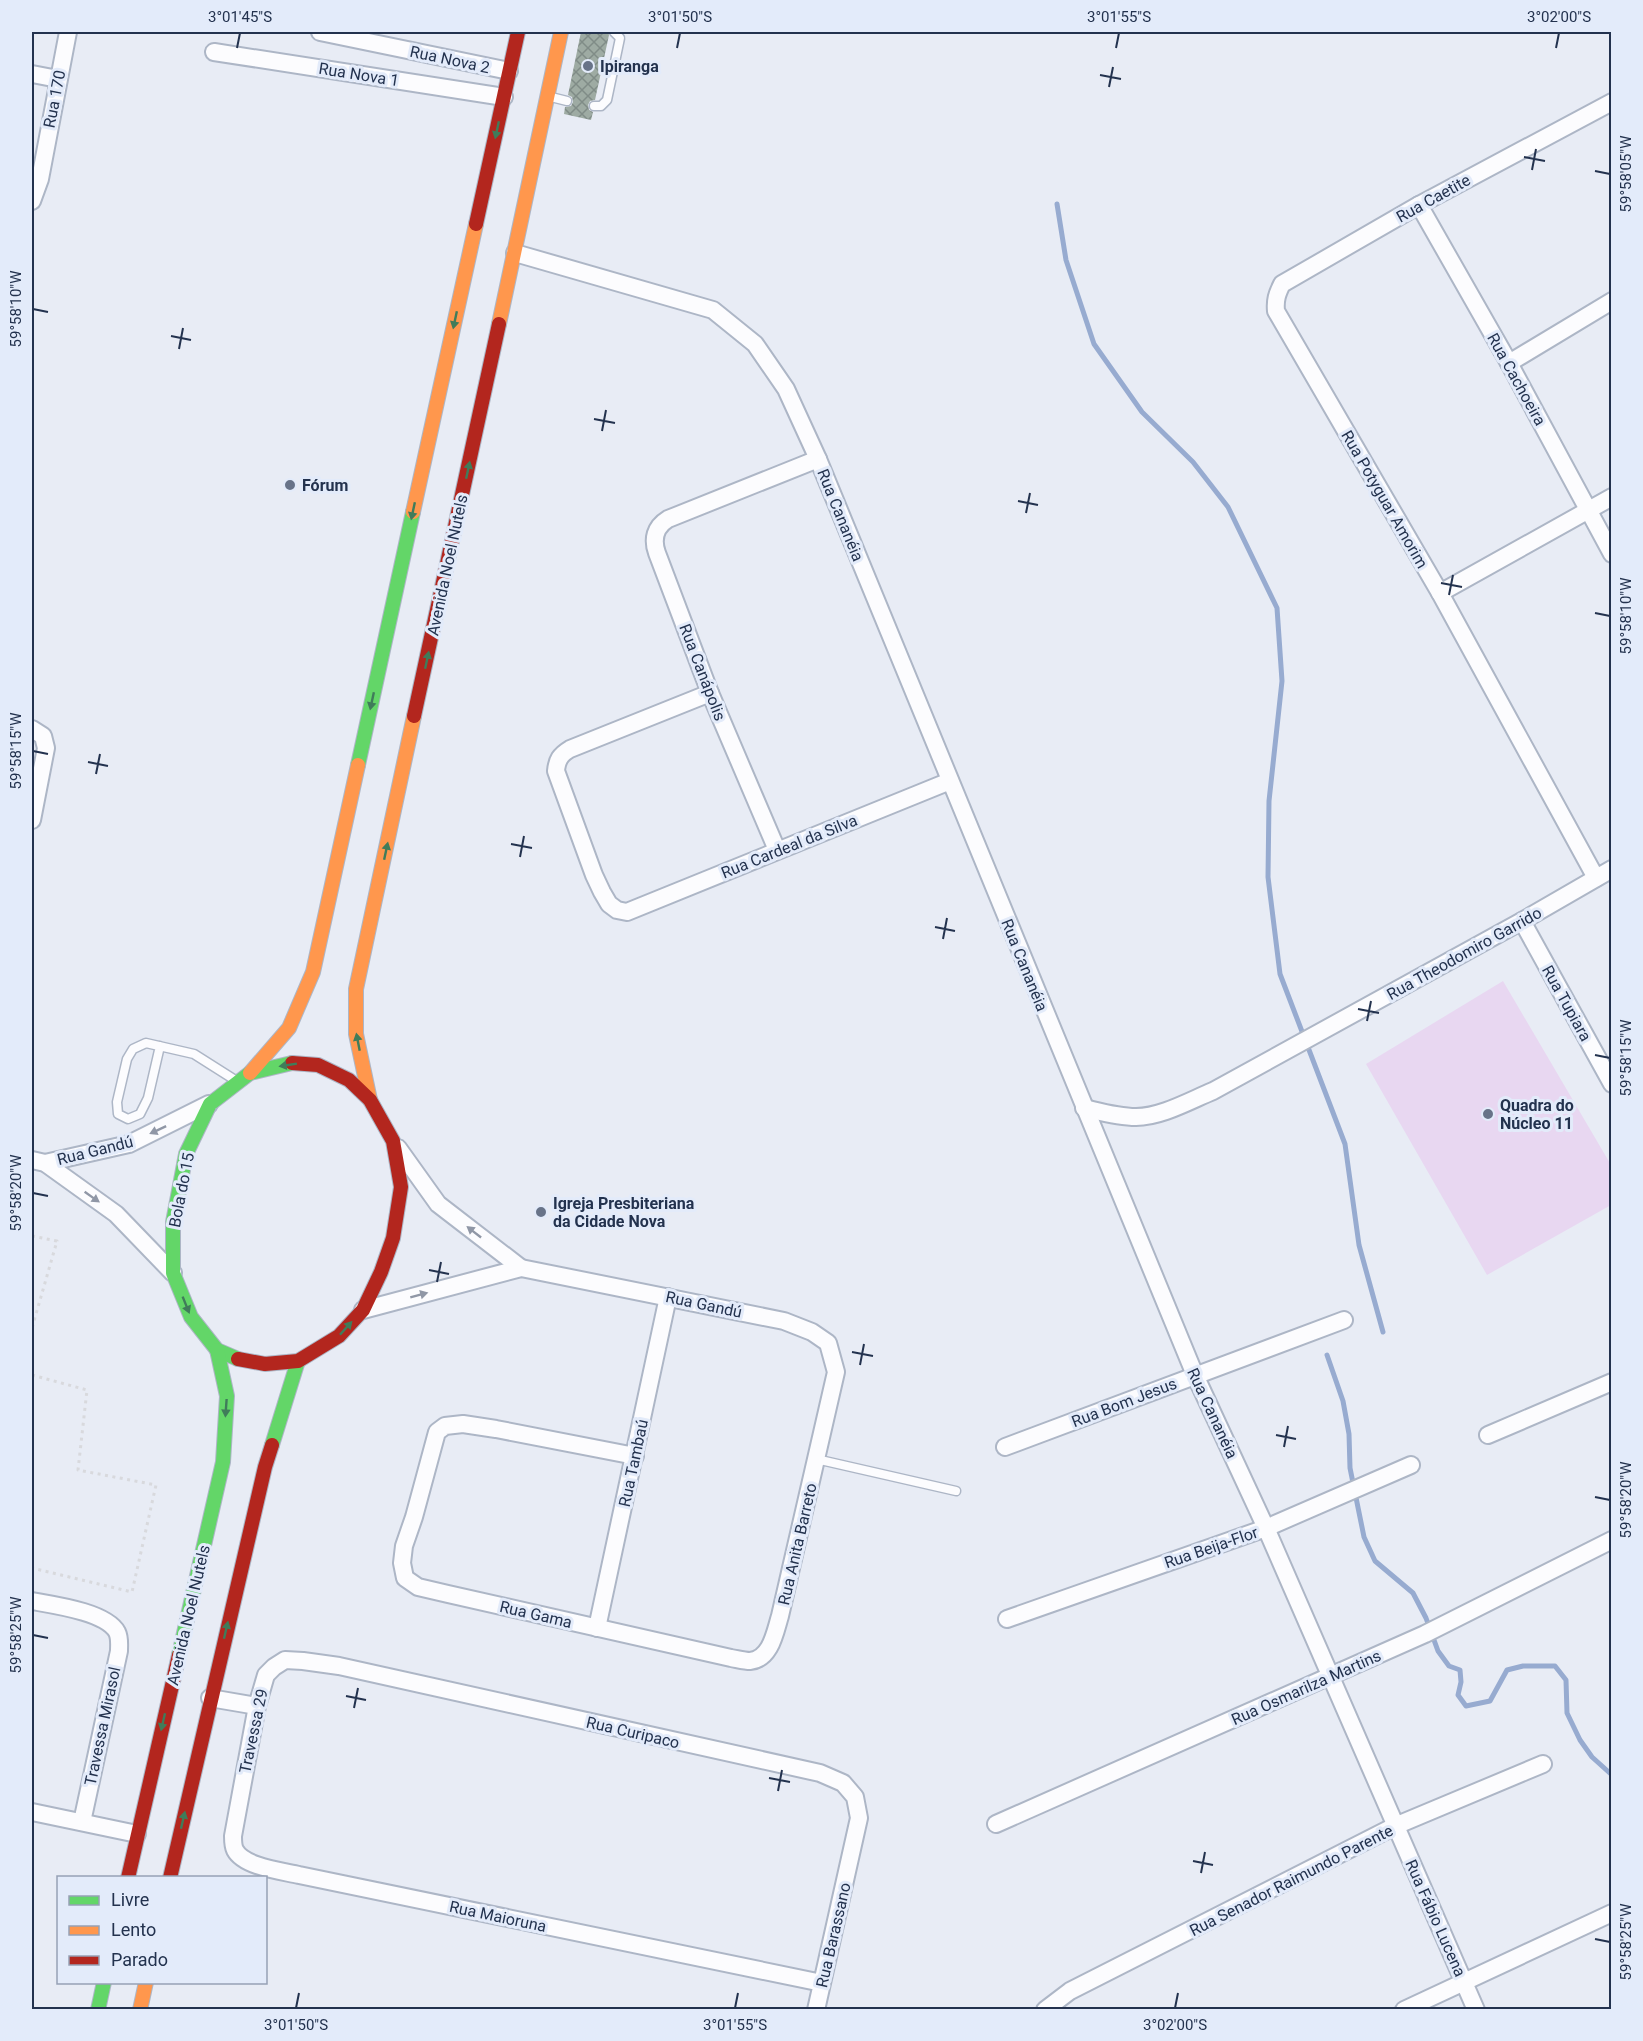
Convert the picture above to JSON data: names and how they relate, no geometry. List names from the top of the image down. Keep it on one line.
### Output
{"streets":{"main road":["Avenida Noel Nutels","Bola do 15"],"street":["Rua Nova 2","Rua Nova 1","Rua 170","Rua Caetite","Rua Cachoeira","Rua Potyguar Amorim","Rua Cananéia","Rua Canápolis","Rua Cardeal da Silva","Rua Theodomiro Garrido","Rua Tupiara","Rua Gandú","Rua Bom Jesus","Rua Tambaú","Rua Anita Barreto","Rua Beija-Flor","Rua Gama","Rua Osmarilza Martins","Travessa Mirasol","Travessa 29","Rua Curipaco","Rua Senador Raimundo Parente","Rua Maioruna","Rua Fábio Lucena","Rua Barassano"]},"crossings":[["Rua Caetite","Rua Cachoeira"],["Rua Caetite","Rua Potyguar Amorim"],["Rua Potyguar Amorim","Rua Theodomiro Garrido"],["Rua Cananéia","Avenida Noel Nutels"],["Rua Cananéia","Rua Canápolis"],["Rua Cananéia","Rua Cardeal da Silva"],["Rua Cananéia","Rua Theodomiro Garrido"],["Rua Cananéia","Rua Bom Jesus"],["Rua Cananéia","Rua Beija-Flor"],["Rua Cananéia","Rua Osmarilza Martins"],["Rua Cananéia","Rua Senador Raimundo Parente"],["Rua Cananéia","Rua Fábio Lucena"],["Avenida Noel Nutels","Bola do 15"],["Rua Canápolis","Rua Cardeal da Silva"],["Rua Theodomiro Garrido","Rua Tupiara"],["Rua Gandú","Bola do 15"],["Rua Gandú","Rua Tambaú"],["Rua Gandú","Rua Anita Barreto"],["Rua Tambaú","Rua Gama"],["Rua Anita Barreto","Rua Gama"],["Travessa 29","Rua Curipaco"],["Travessa 29","Rua Maioruna"],["Rua Curipaco","Rua Barassano"],["Rua Senador Raimundo Parente","Rua Fábio Lucena"],["Rua Maioruna","Rua Barassano"]],"places":["Ipiranga","Fórum","Quadra do Núcleo 11","Igreja Presbiteriana da Cidade Nova"],"legend":["Livre","Lento","Parado"],"coordinates":["3°01'45\"S","3°01'50\"S","3°01'55\"S","3°02'00\"S","59°58'05\"W","59°58'10\"W","59°58'15\"W","59°58'20\"W","59°58'25\"W"]}
